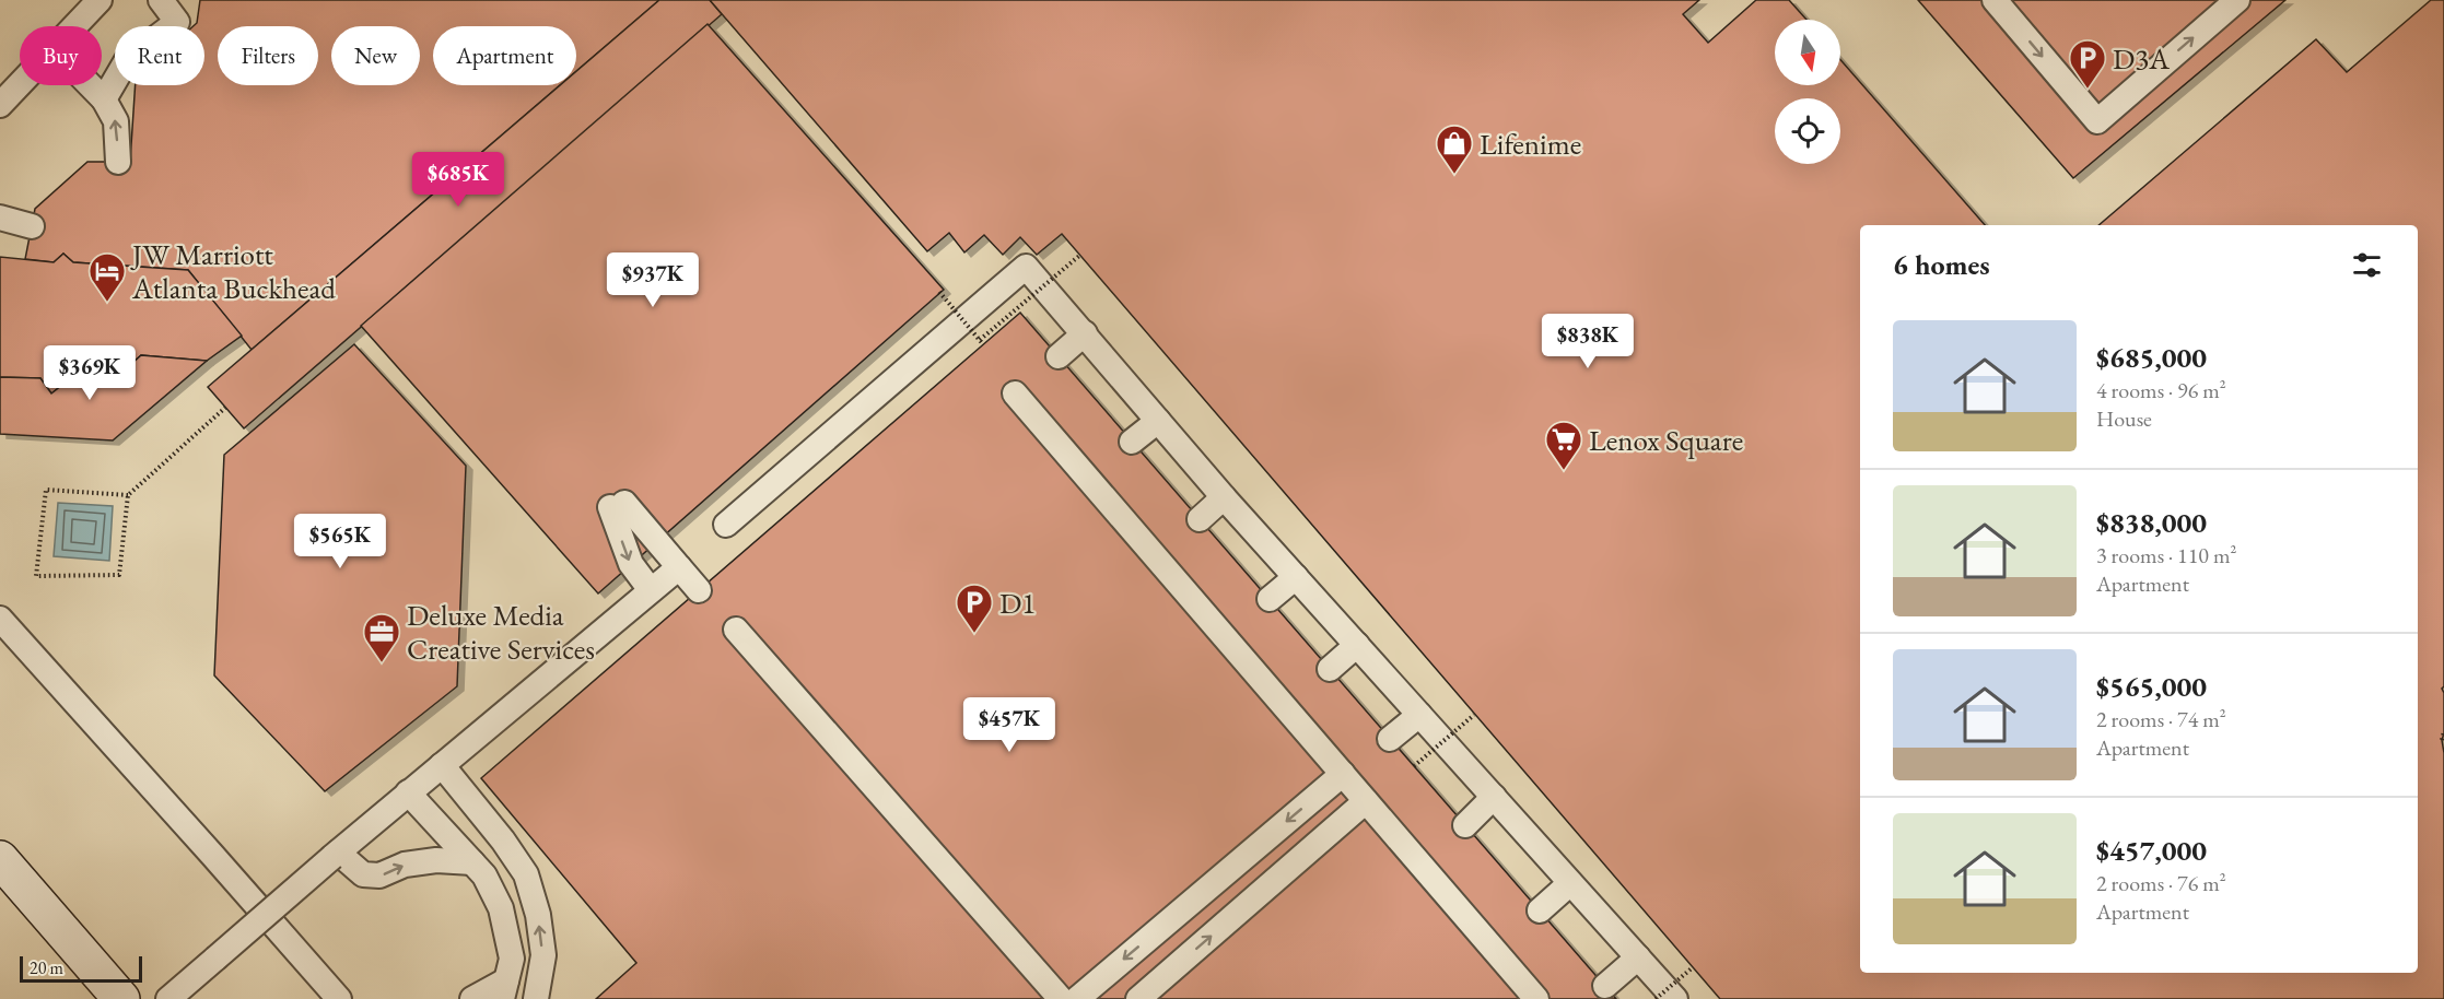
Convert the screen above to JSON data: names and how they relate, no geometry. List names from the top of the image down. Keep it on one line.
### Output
{"places":{"parking":["D3A","D1"],"shop":["Lifenime"],"hotel":["JW Marriott Atlanta Buckhead"],"supermarket":["Lenox Square"],"office":["Deluxe Media Creative Services"]},"scale_bar":"20 m","north":"bottom","page":{"chip":["Buy","Rent","Filters","New","Apartment"],"price":["$685K","$937K","$838K","$369K","$565K","$457K"],"heading":"6 homes","list":[{"name":"$685,000","note":"4 rooms · 96 m² · House"},{"name":"$838,000","note":"3 rooms · 110 m² · Apartment"},{"name":"$565,000","note":"2 rooms · 74 m² · Apartment"},{"name":"$457,000","note":"2 rooms · 76 m² · Apartment"}],"scale":"20 m"}}
